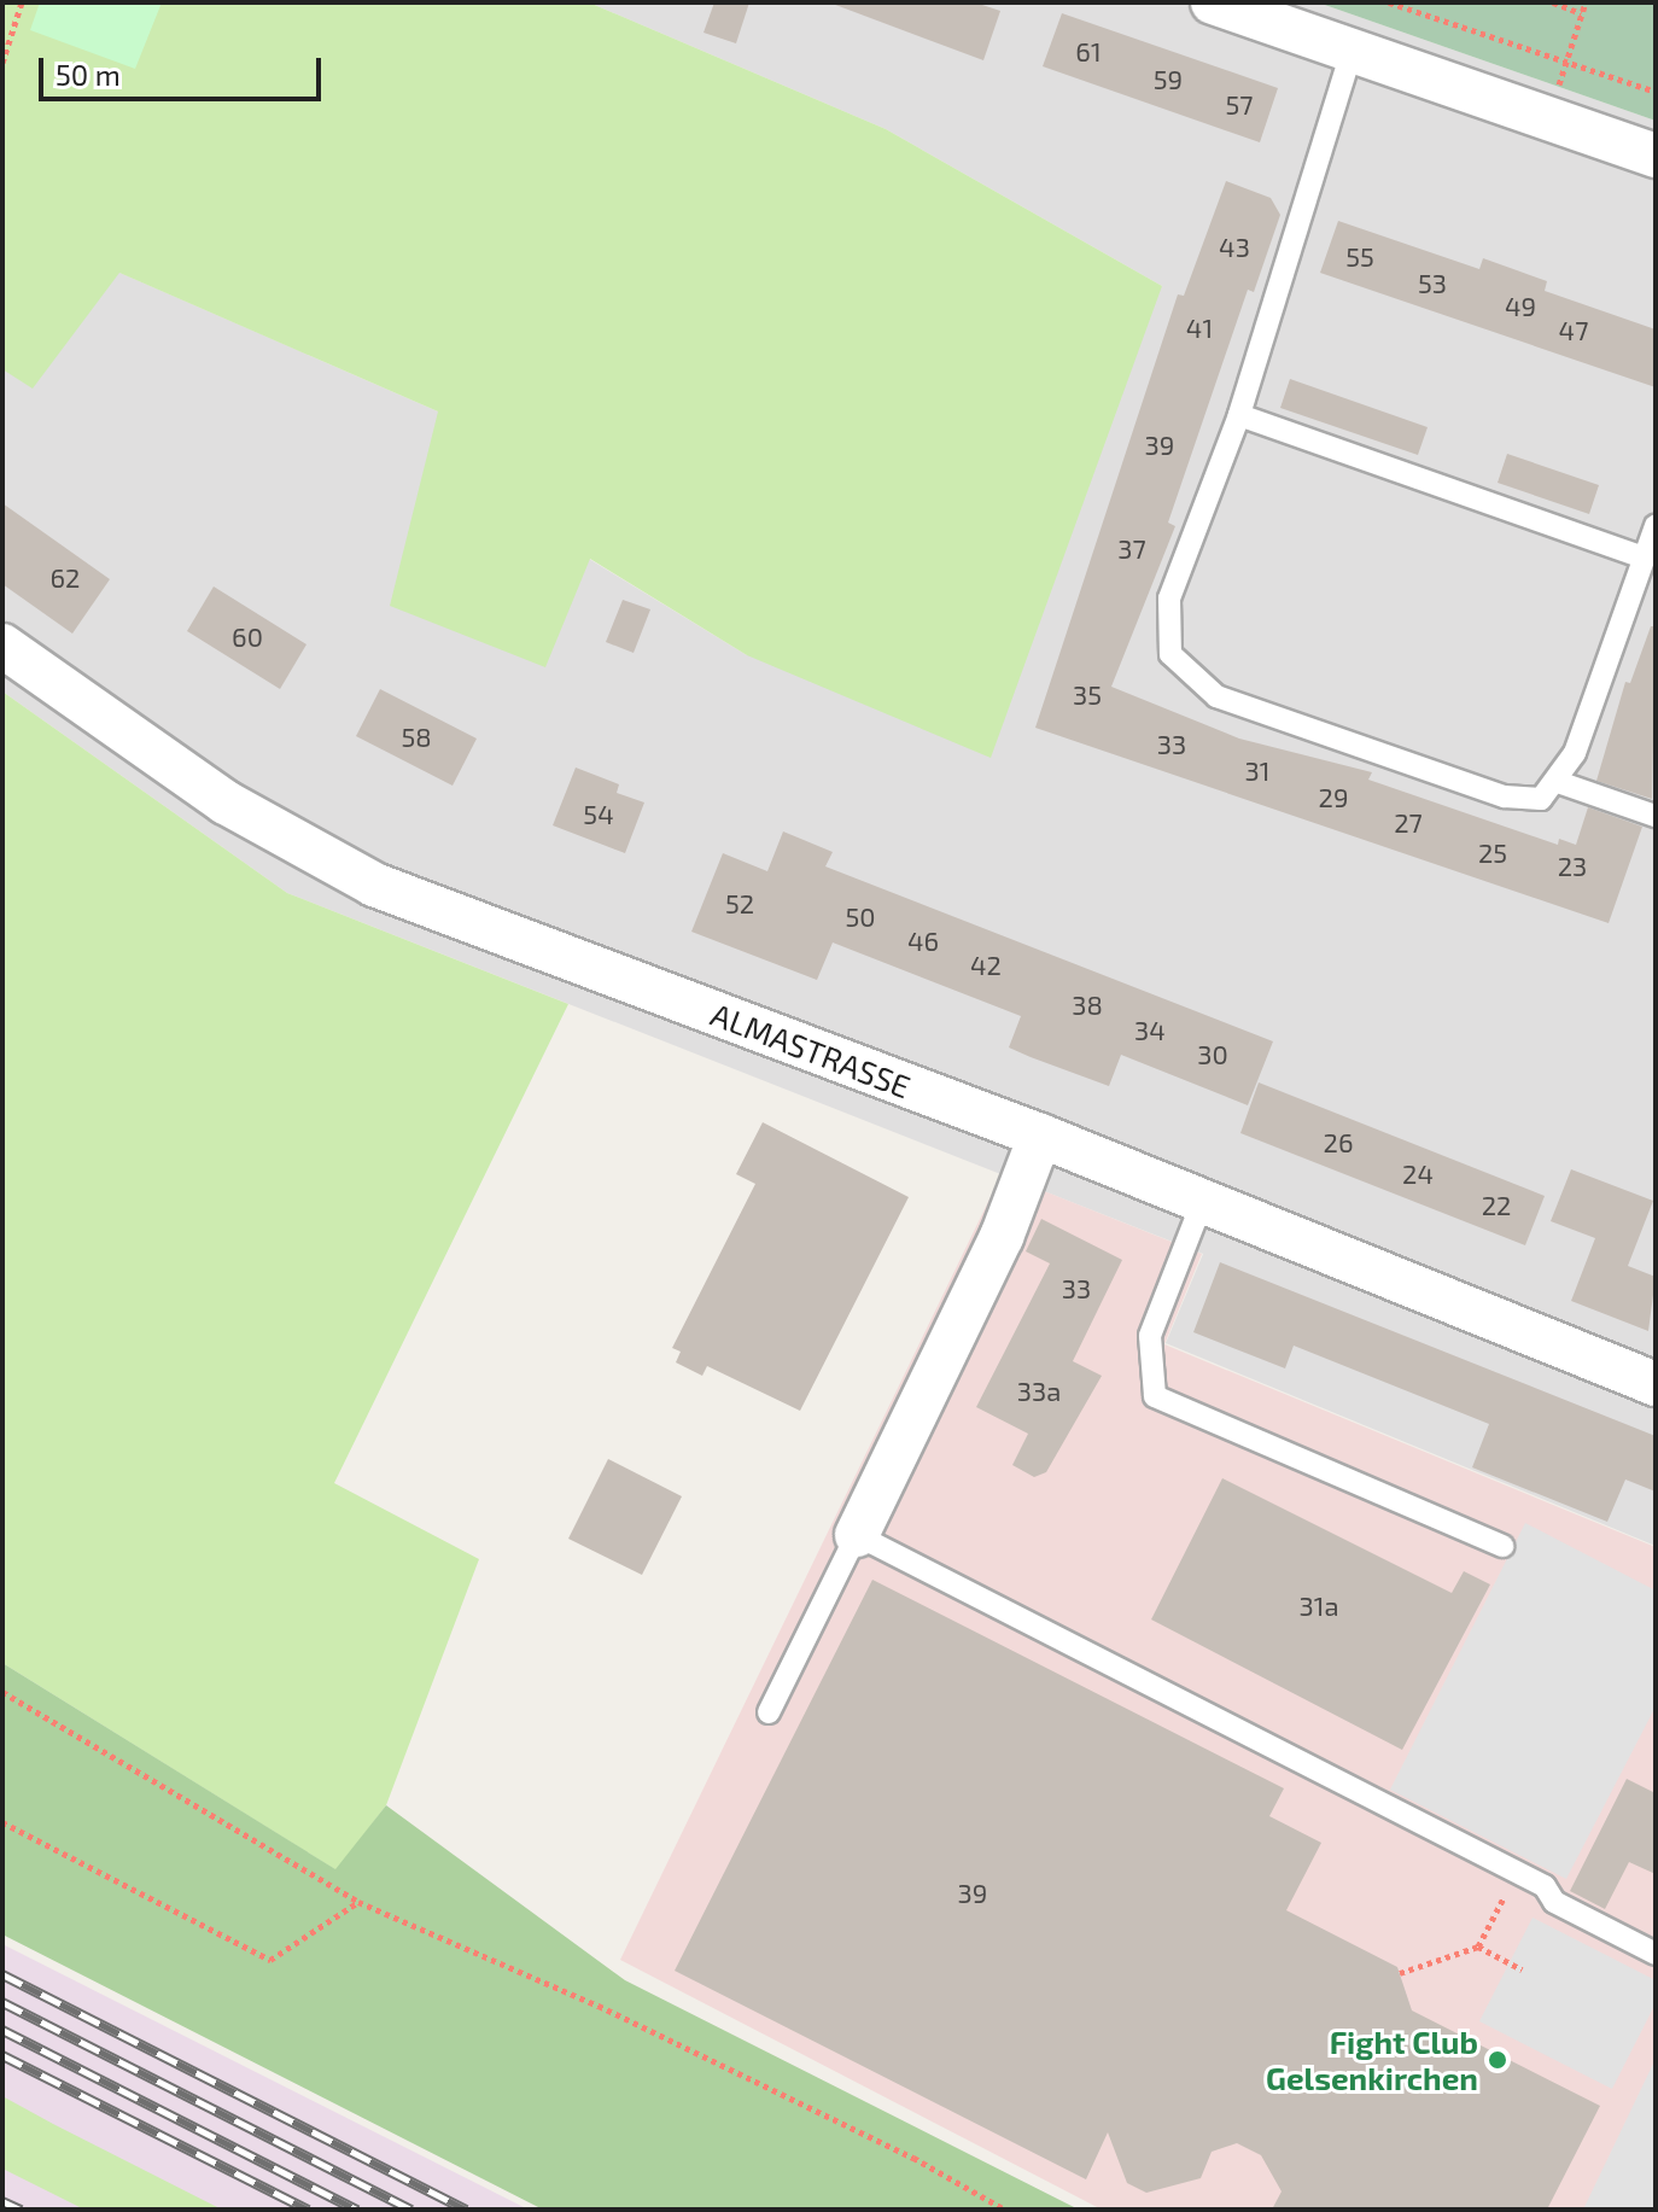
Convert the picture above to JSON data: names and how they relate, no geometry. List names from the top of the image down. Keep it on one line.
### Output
{"streets":{"street":["ALMASTRASSE"]},"places":["Fight Club Gelsenkirchen"],"house_numbers":["61","59","57","43","55","53","49","41","47","39","37","62","60","35","58","33","31","29","54","27","25","23","52","50","46","42","38","34","30","26","24","22","33","33a","31a","39"],"scale_bar":"50 m"}
